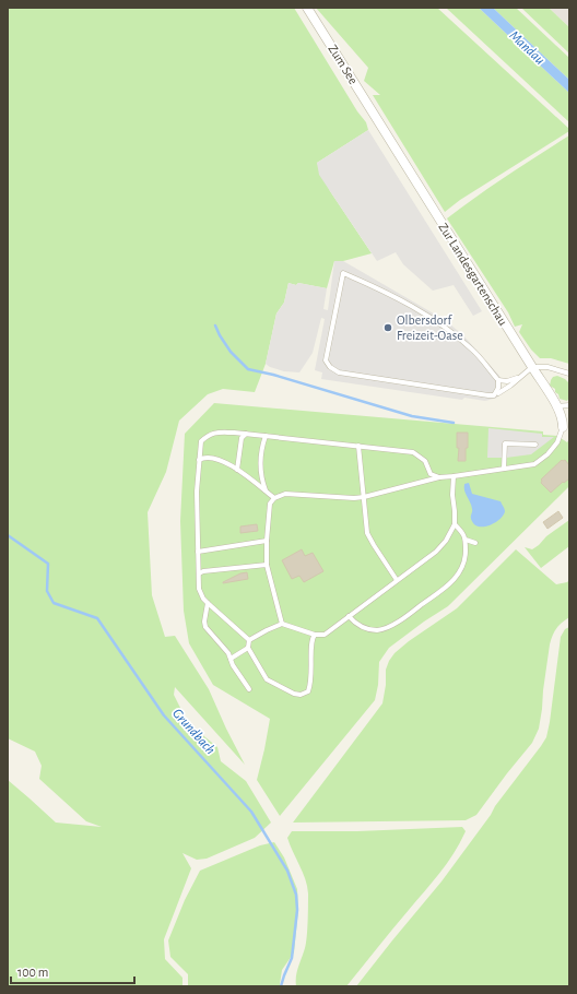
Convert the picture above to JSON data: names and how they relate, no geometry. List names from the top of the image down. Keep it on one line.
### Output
{"streets":{"street":["Zum See","Zur Landesgartenschau"]},"crossings":[["Zum See","Zur Landesgartenschau"]],"water":["Mandau","Grundbach"],"places":["Olbersdorf Freizeit-Oase"],"scale_bar":"100 m"}
